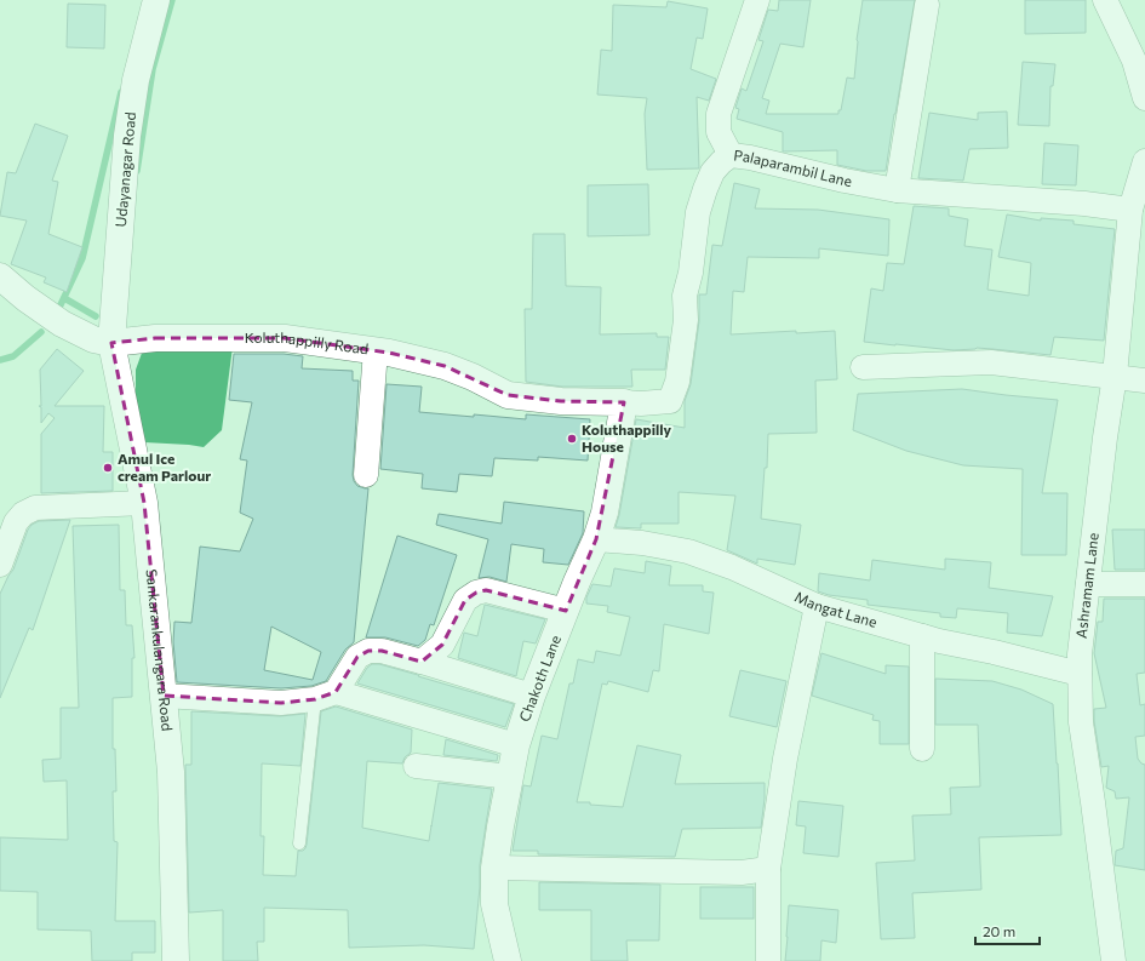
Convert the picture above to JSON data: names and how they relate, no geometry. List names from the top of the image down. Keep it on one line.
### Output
{"streets":{"street":["Udayanagar Road","Palaparambil Lane","Koluthappilly Road","Ashramam Lane","Mangat Lane","Sankarankulangara Road","Chakoth Lane"]},"crossings":[["Udayanagar Road","Koluthappilly Road"],["Udayanagar Road","Sankarankulangara Road"],["Palaparambil Lane","Koluthappilly Road"],["Palaparambil Lane","Ashramam Lane"],["Palaparambil Lane","Chakoth Lane"],["Koluthappilly Road","Sankarankulangara Road"],["Koluthappilly Road","Chakoth Lane"],["Ashramam Lane","Mangat Lane"],["Mangat Lane","Chakoth Lane"]],"places":["Koluthappilly House","Amul Ice cream Parlour"],"scale_bar":"20 m"}
